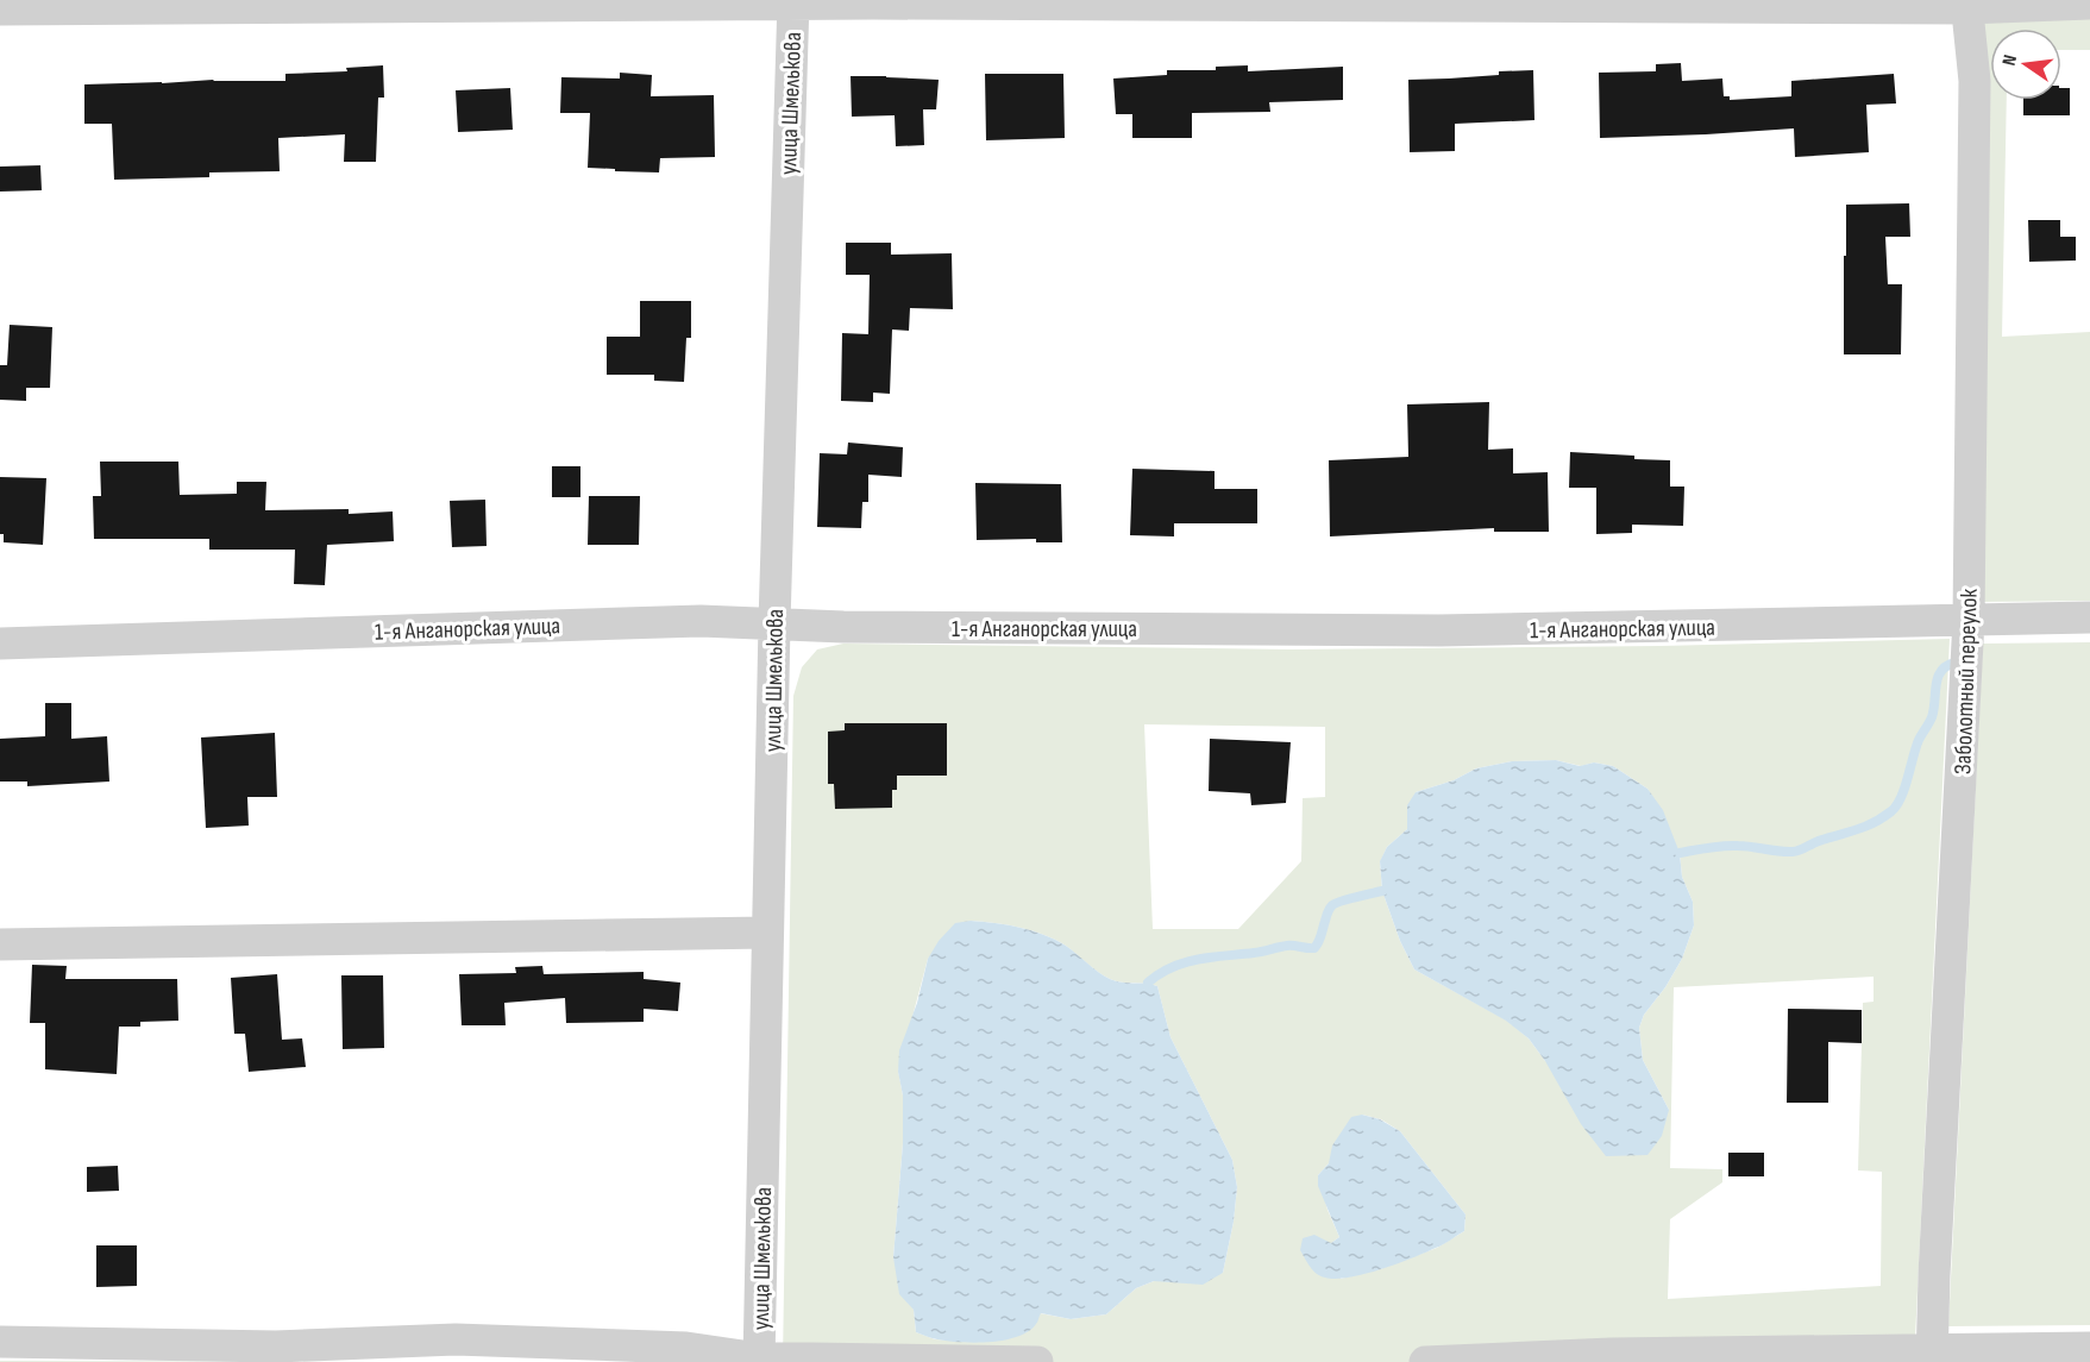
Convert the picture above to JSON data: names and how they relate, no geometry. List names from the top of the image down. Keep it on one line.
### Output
{"streets":{"street":["улица Шмелькова","1-я Анганорская улица","Заболотный переулок"]},"crossings":[["улица Шмелькова","1-я Анганорская улица"],["1-я Анганорская улица","Заболотный переулок"]],"north":"left"}
